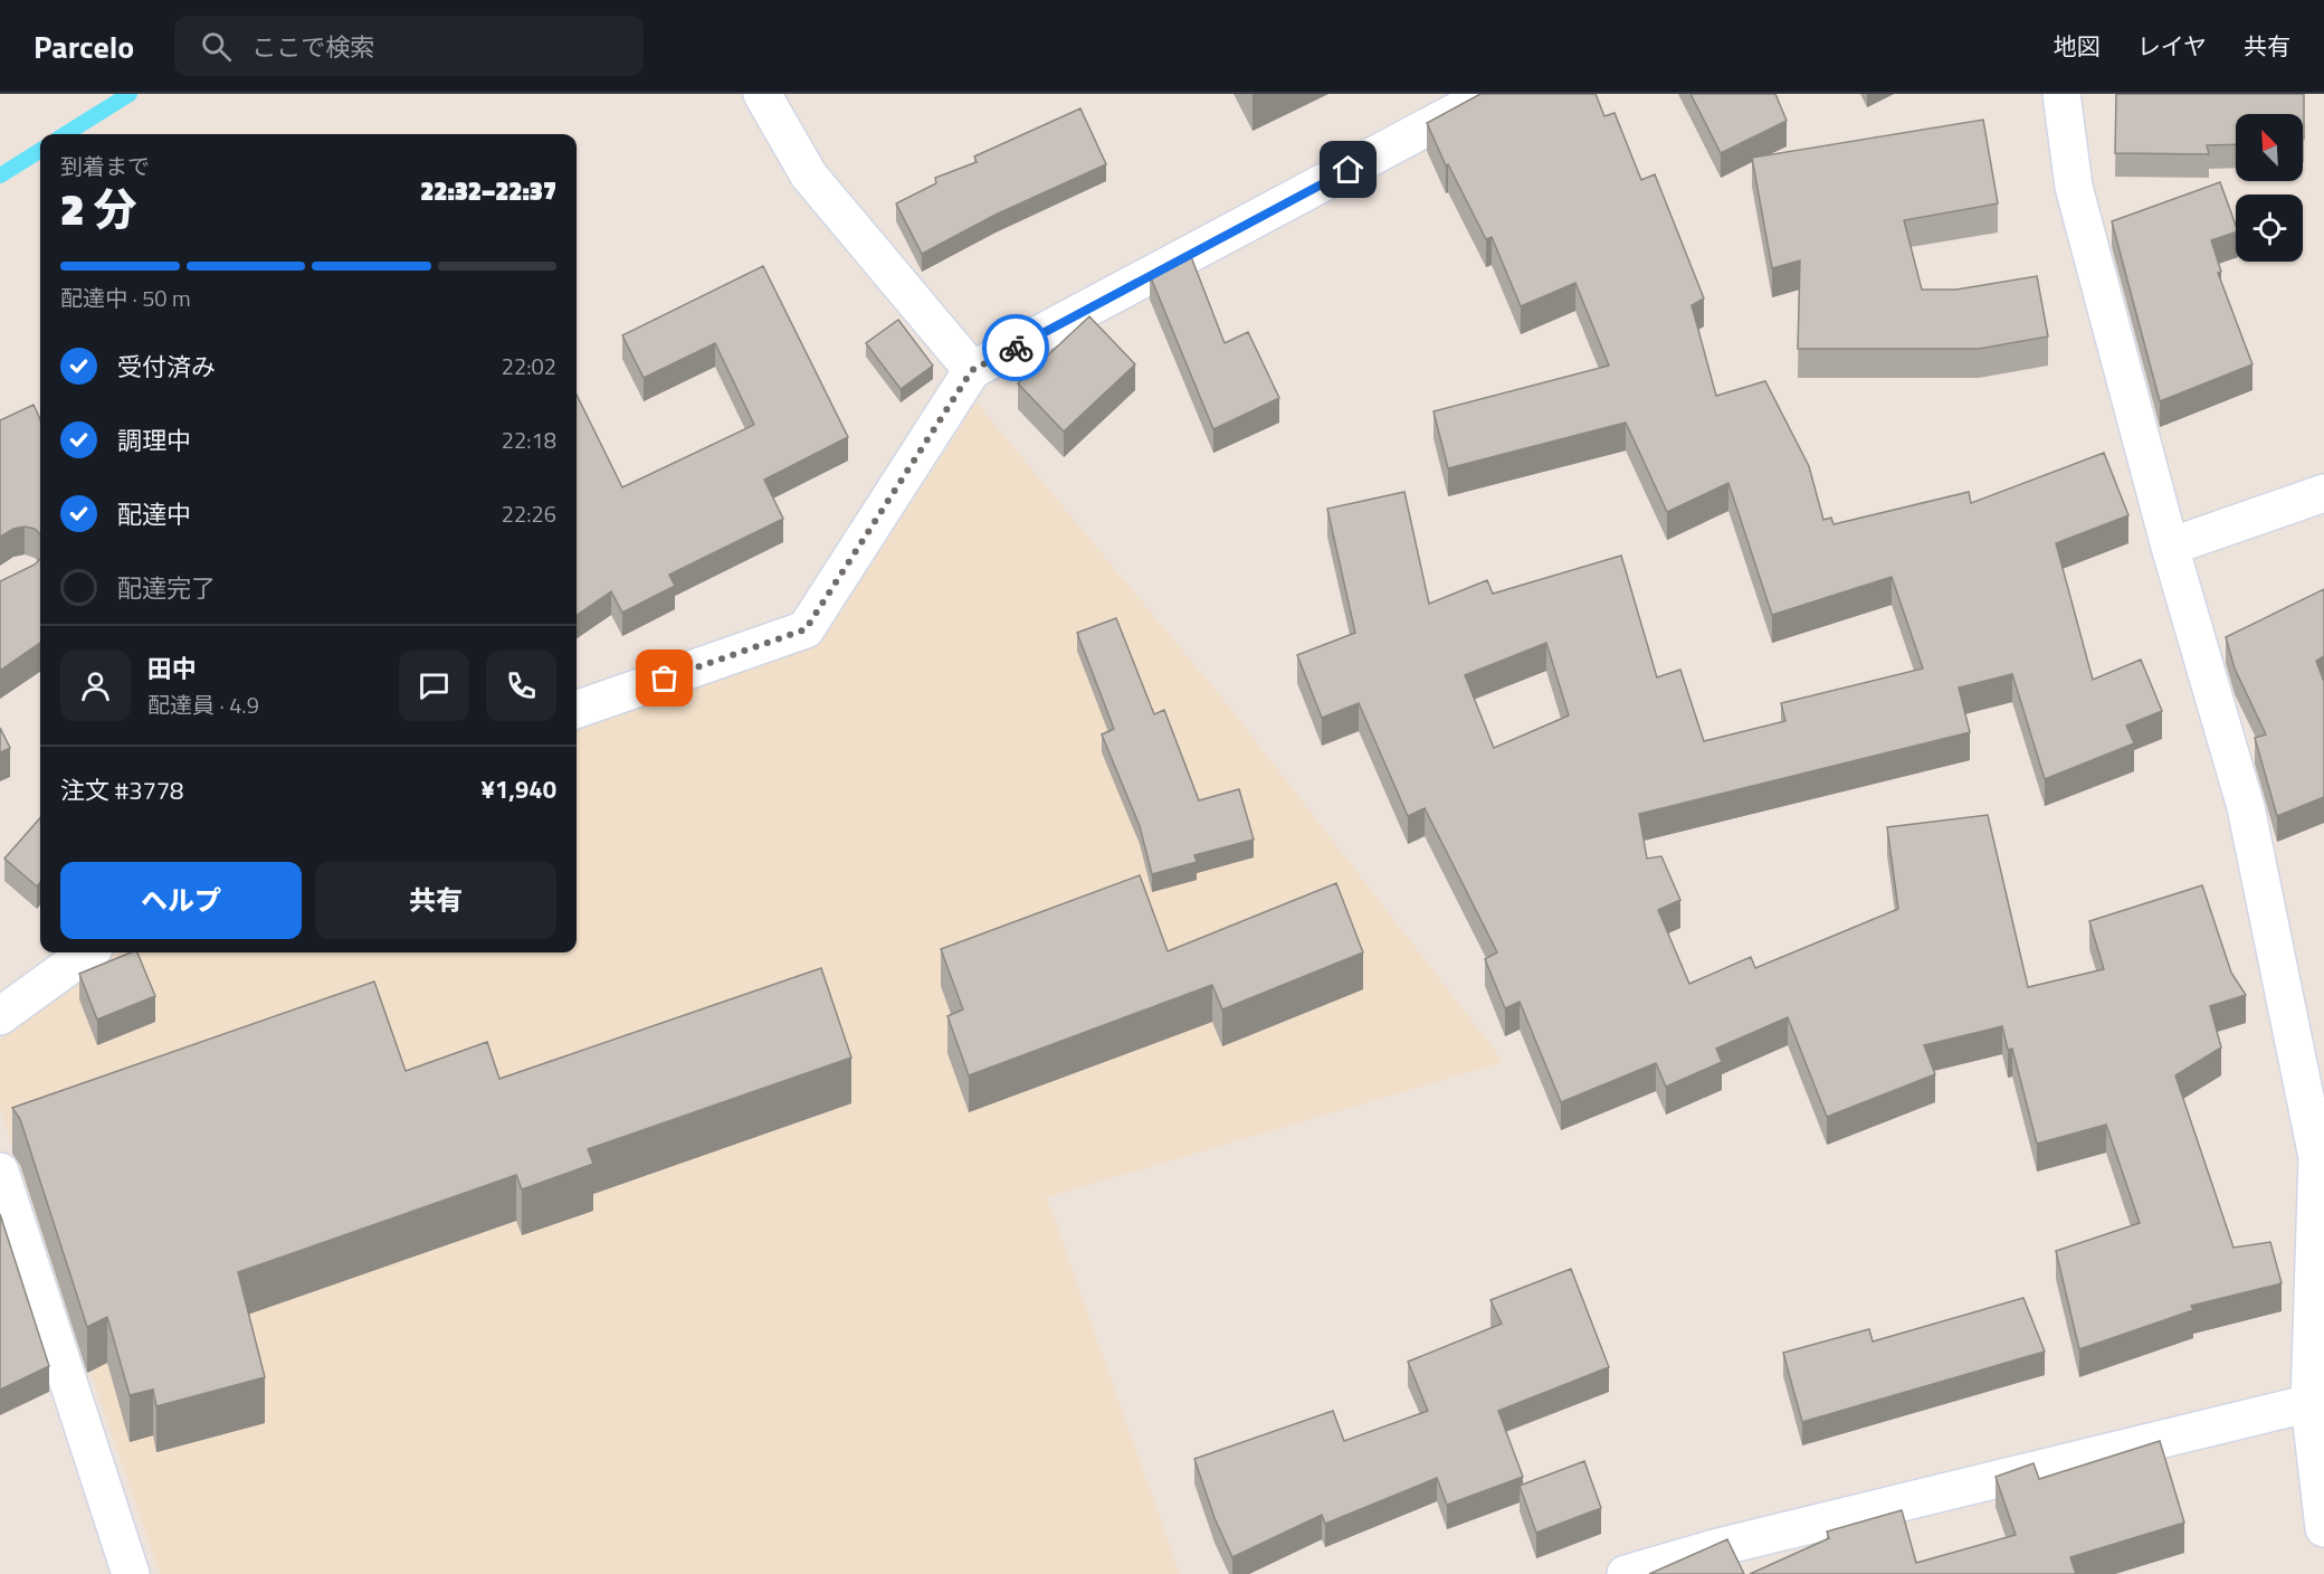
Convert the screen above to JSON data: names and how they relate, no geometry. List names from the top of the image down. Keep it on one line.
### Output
{"north":"top left","page":{"header":"Parcelo","search":"ここで検索","nav":["地図","レイヤ","共有"],"heading":["2 分","到着まで","22:32–22:37"],"panel":["田中","配達員 · 4.9","注文 #3778","¥1,940"],"bar":"配達中 · 50 m","list":[["受付済み","22:02"],["調理中","22:18"],["配達中","22:26"],"配達完了"],"buttons":["ヘルプ","共有"]}}
